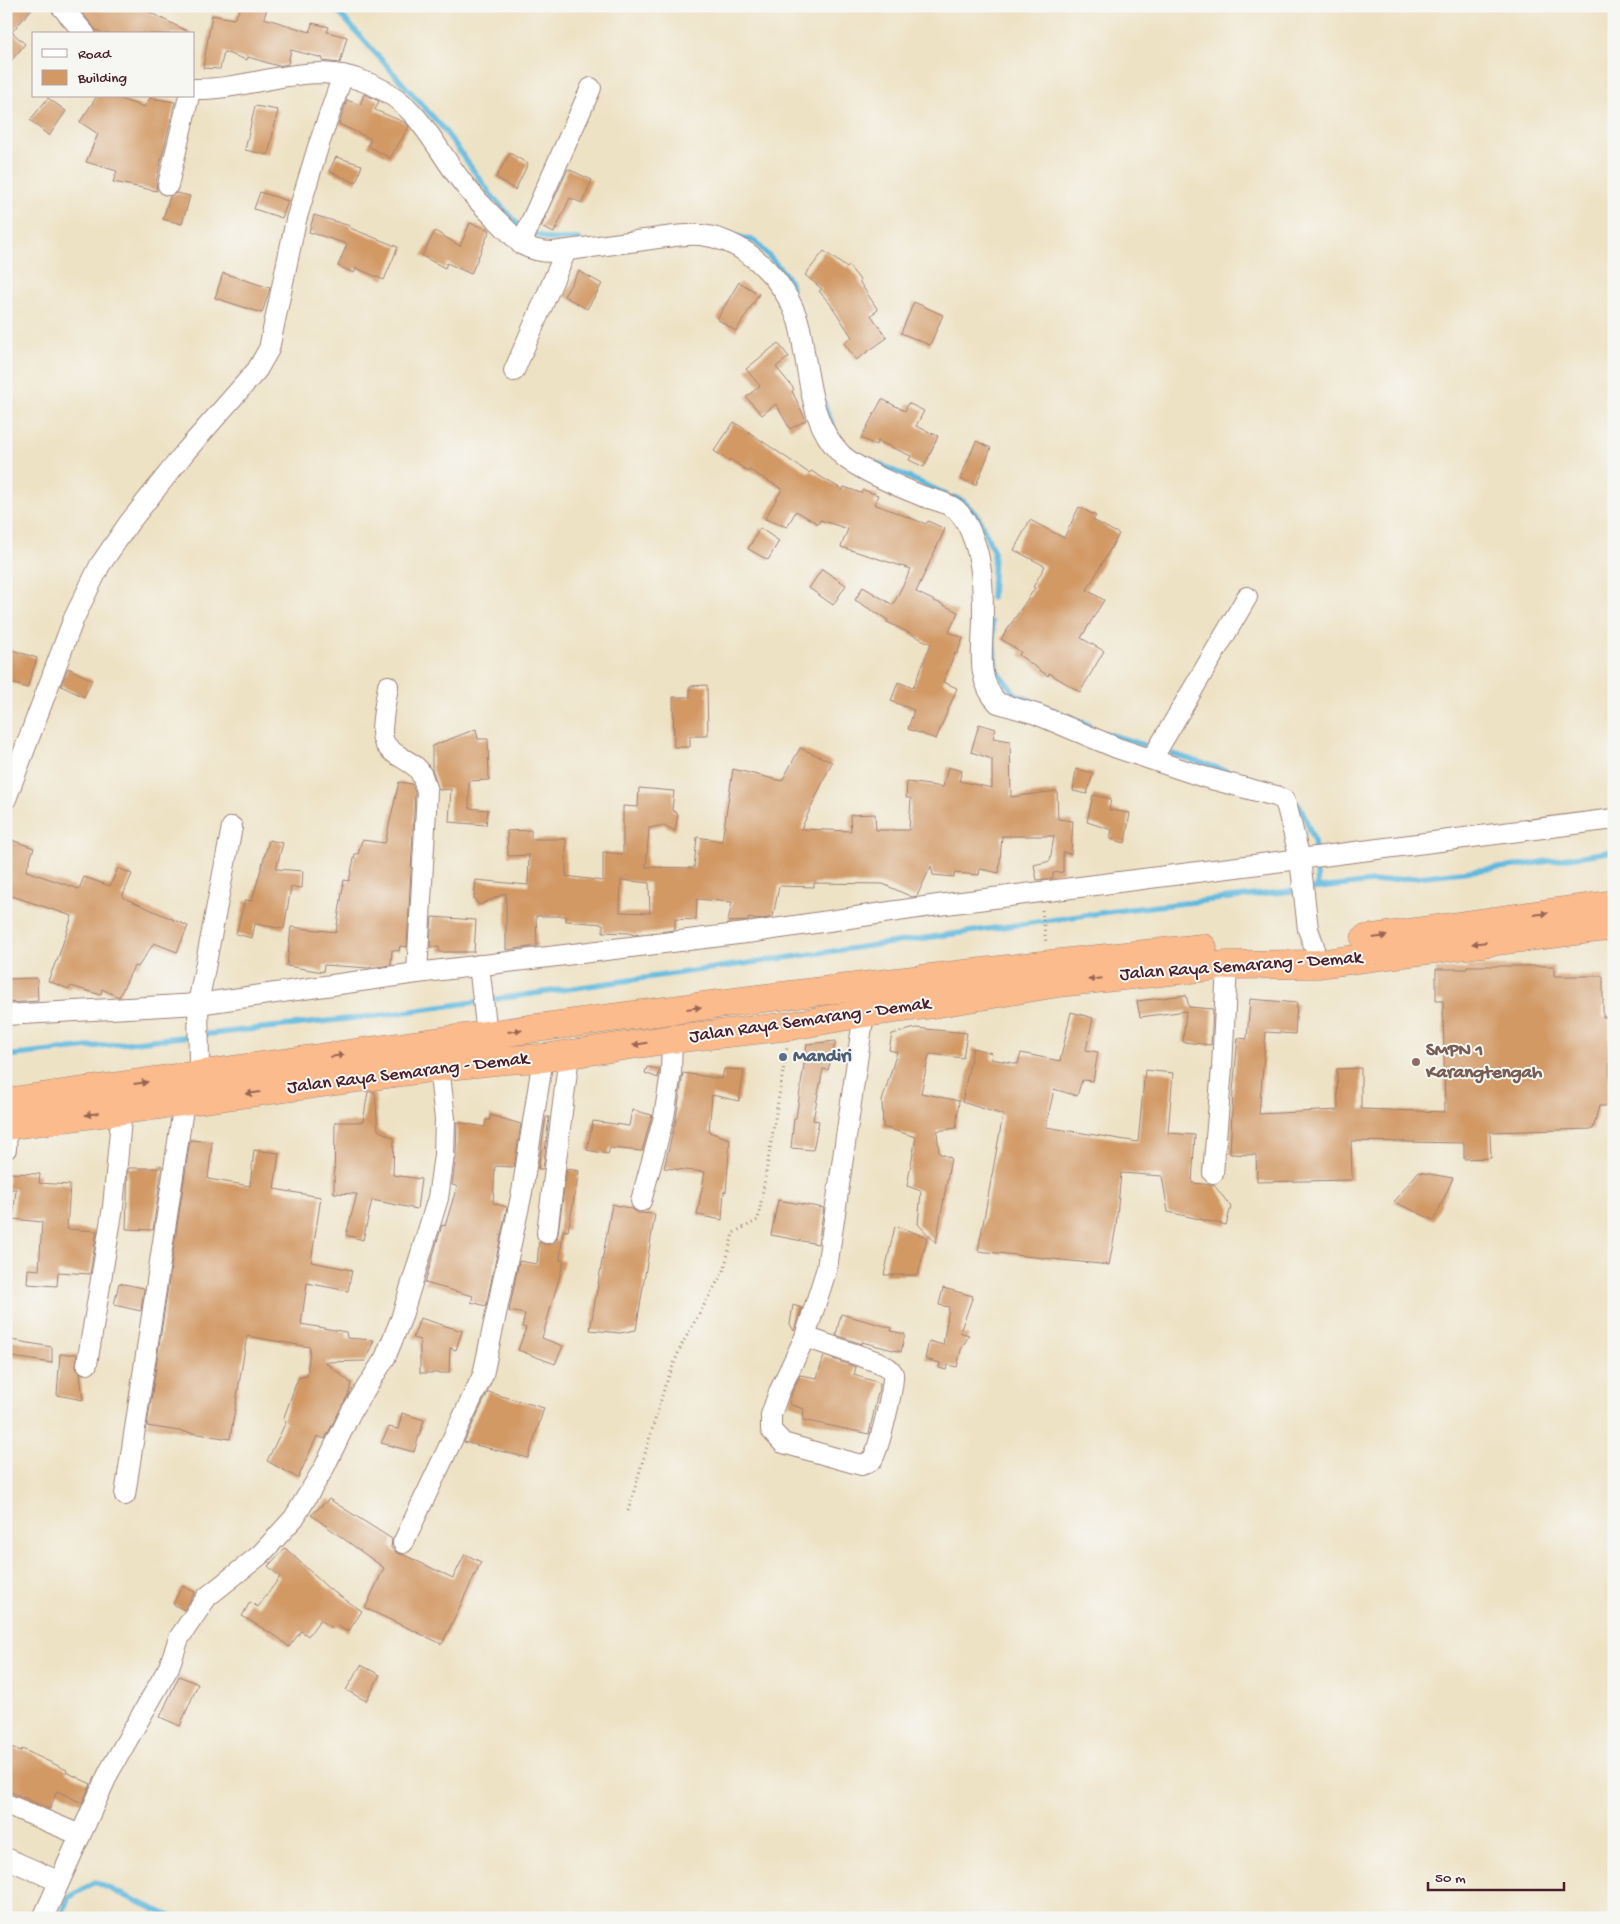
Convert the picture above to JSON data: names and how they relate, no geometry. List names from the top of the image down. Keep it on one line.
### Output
{"streets":{"highway":["Jalan Raya Semarang - Demak"]},"places":["Mandiri","SMPN 1 Karangtengah"],"legend":["Road","Building"],"scale_bar":"50 m"}
